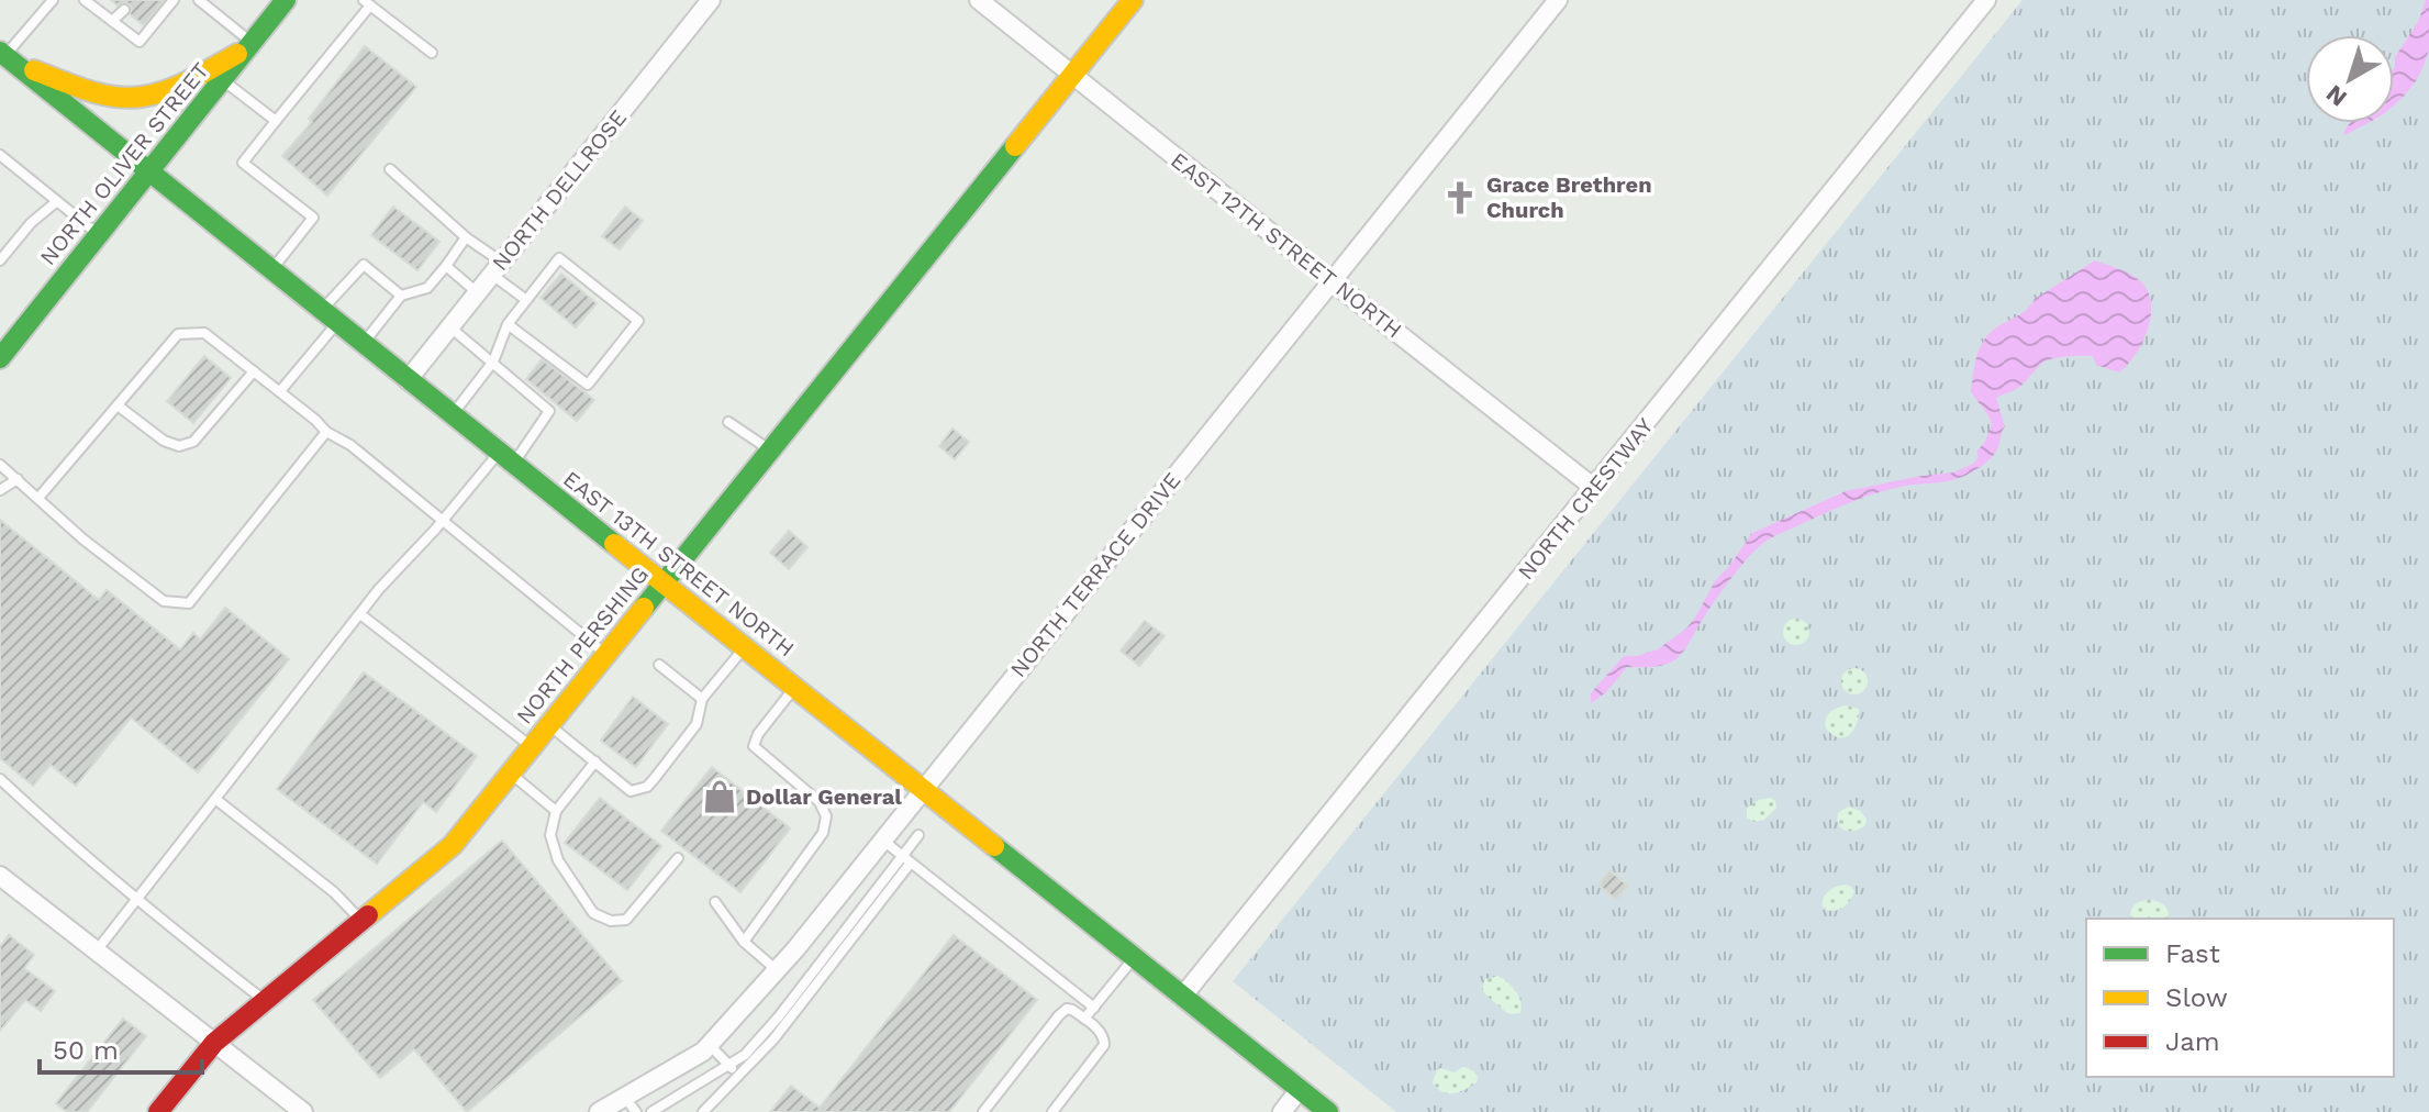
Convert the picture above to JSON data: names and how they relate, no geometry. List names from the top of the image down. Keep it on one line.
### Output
{"streets":{"main road":["NORTH OLIVER STREET","EAST 13TH STREET NORTH","NORTH PERSHING"],"street":["NORTH DELLROSE","EAST 12TH STREET NORTH","NORTH CRESTWAY","NORTH TERRACE DRIVE"]},"crossings":[["NORTH OLIVER STREET","EAST 13TH STREET NORTH"],["NORTH DELLROSE","EAST 13TH STREET NORTH"],["EAST 12TH STREET NORTH","NORTH CRESTWAY"],["EAST 12TH STREET NORTH","NORTH TERRACE DRIVE"],["EAST 12TH STREET NORTH","NORTH PERSHING"],["NORTH CRESTWAY","EAST 13TH STREET NORTH"],["EAST 13TH STREET NORTH","NORTH TERRACE DRIVE"],["EAST 13TH STREET NORTH","NORTH PERSHING"]],"places":{"church":["Grace Brethren Church"],"shop":["Dollar General"]},"legend":["Fast","Slow","Jam"],"scale_bar":"50 m","north":"bottom left"}
